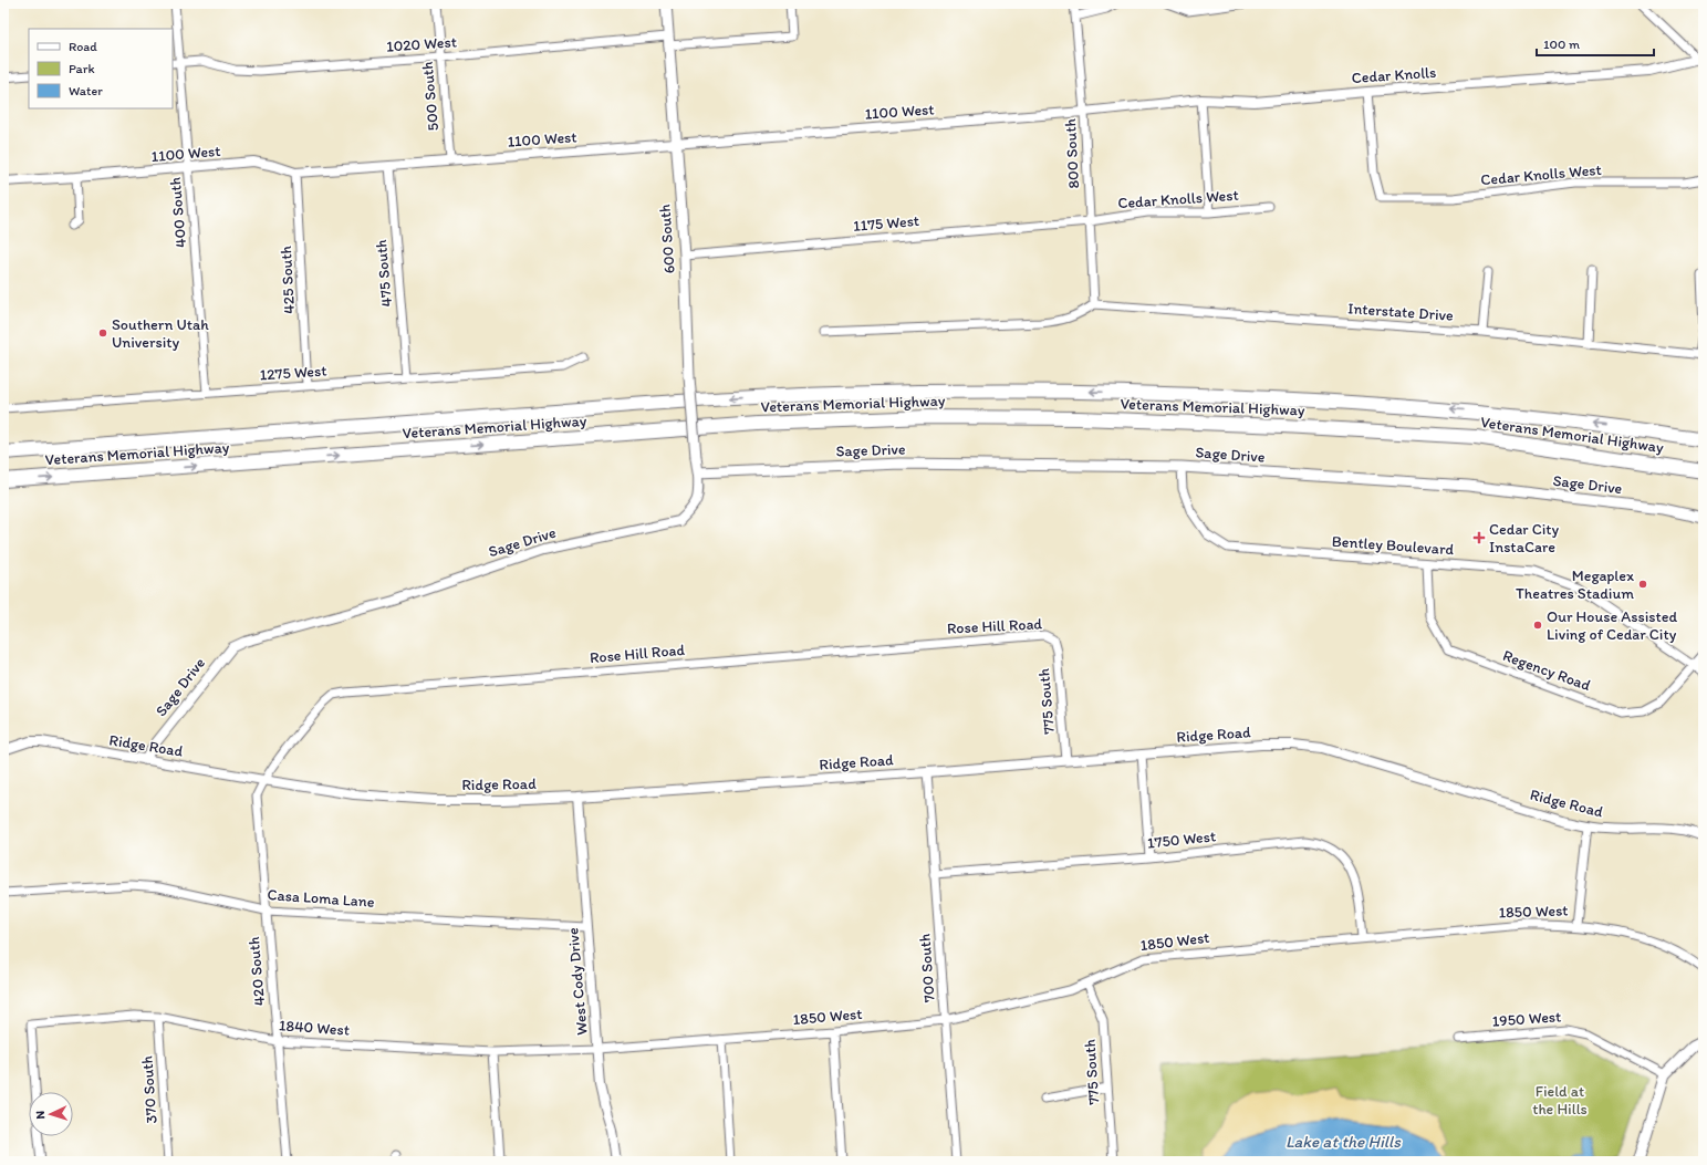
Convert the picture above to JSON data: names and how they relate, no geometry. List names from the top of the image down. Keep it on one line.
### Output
{"streets":{"highway":["Veterans Memorial Highway"],"main road":["600 South","Sage Drive"],"street":["1020 West","Cedar Knolls","500 South","1100 West","800 South","Cedar Knolls West","400 South","1175 West","475 South","425 South","Interstate Drive","1275 West","Bentley Boulevard","Rose Hill Road","Regency Road","775 South","Ridge Road","1750 West","Casa Loma Lane","1850 West","700 South","420 South","West Cody Drive","1950 West","1840 West","370 South"]},"crossings":[["1020 West","500 South"],["1020 West","400 South"],["1020 West","600 South"],["Cedar Knolls","1100 West"],["Cedar Knolls","800 South"],["Cedar Knolls","Cedar Knolls West"],["500 South","1100 West"],["1100 West","800 South"],["1100 West","400 South"],["1100 West","600 South"],["1100 West","475 South"],["1100 West","425 South"],["800 South","Cedar Knolls West"],["800 South","1175 West"],["800 South","Interstate Drive"],["Cedar Knolls West","1175 West"],["400 South","1275 West"],["1175 West","600 South"],["600 South","Sage Drive"],["475 South","1275 West"],["425 South","1275 West"],["Sage Drive","Bentley Boulevard"],["Sage Drive","Ridge Road"],["Bentley Boulevard","Regency Road"],["Rose Hill Road","775 South"],["Rose Hill Road","Ridge Road"],["Rose Hill Road","420 South"],["775 South","Ridge Road"],["775 South","1850 West"],["Ridge Road","700 South"],["Ridge Road","420 South"],["Ridge Road","West Cody Drive"],["1750 West","1850 West"],["1750 West","700 South"],["Casa Loma Lane","420 South"],["Casa Loma Lane","West Cody Drive"],["1850 West","700 South"],["1850 West","West Cody Drive"],["1850 West","1840 West"],["420 South","1840 West"],["West Cody Drive","1840 West"],["1840 West","370 South"]],"water":["Lake at the Hills"],"parks":["Field at the Hills"],"places":{"other":["Southern Utah University","Megaplex Theatres Stadium","Our House Assisted Living of Cedar City"],"health":["Cedar City InstaCare"]},"legend":["Road","Park","Water"],"scale_bar":"100 m","north":"left"}
